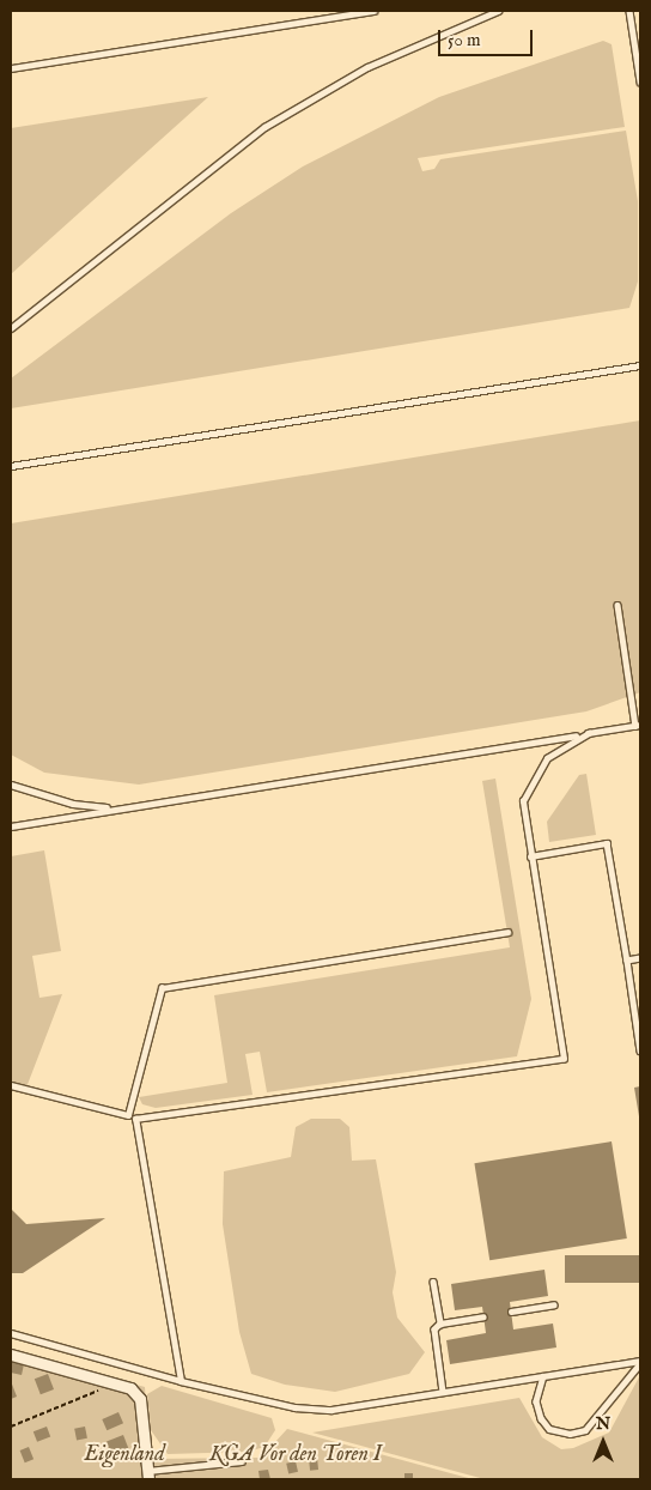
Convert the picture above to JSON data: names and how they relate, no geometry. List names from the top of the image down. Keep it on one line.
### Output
{"parks":["Eigenland","KGA Vor den Toren I"],"scale_bar":"50 m","north":"top"}
